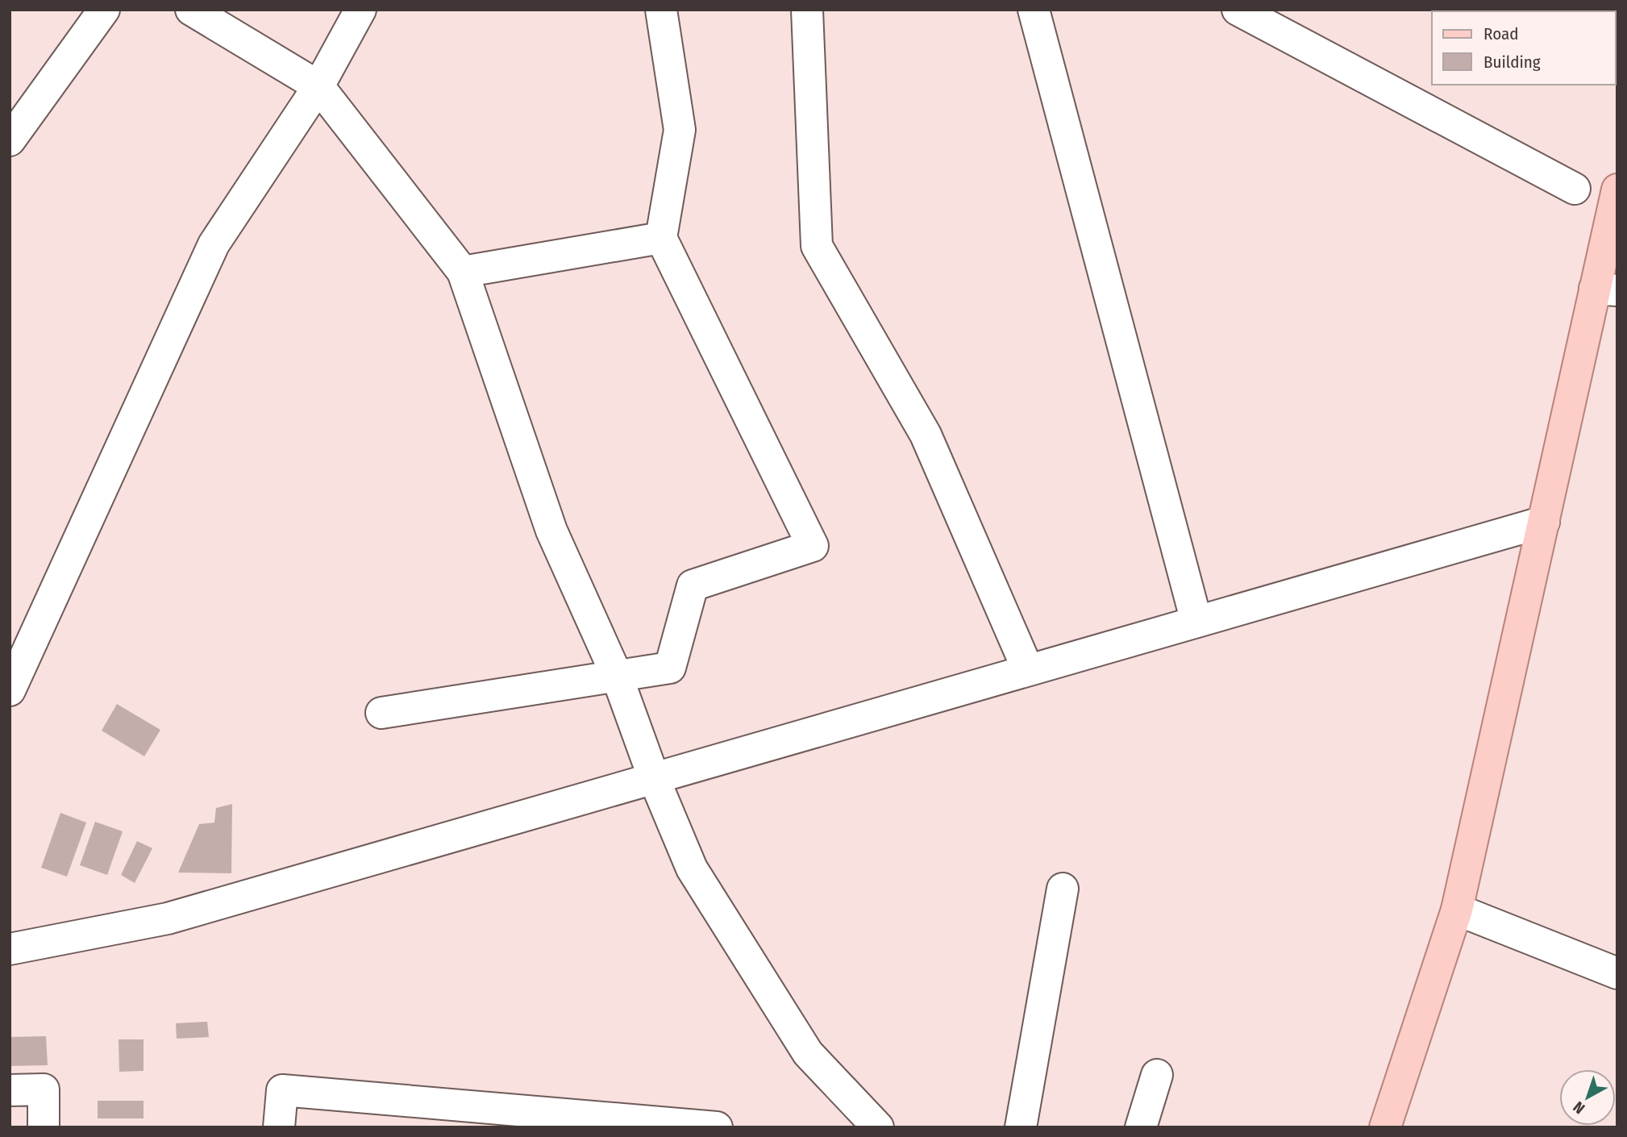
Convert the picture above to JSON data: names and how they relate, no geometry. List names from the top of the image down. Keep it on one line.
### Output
{"legend":["Road","Building"],"north":"bottom left"}
